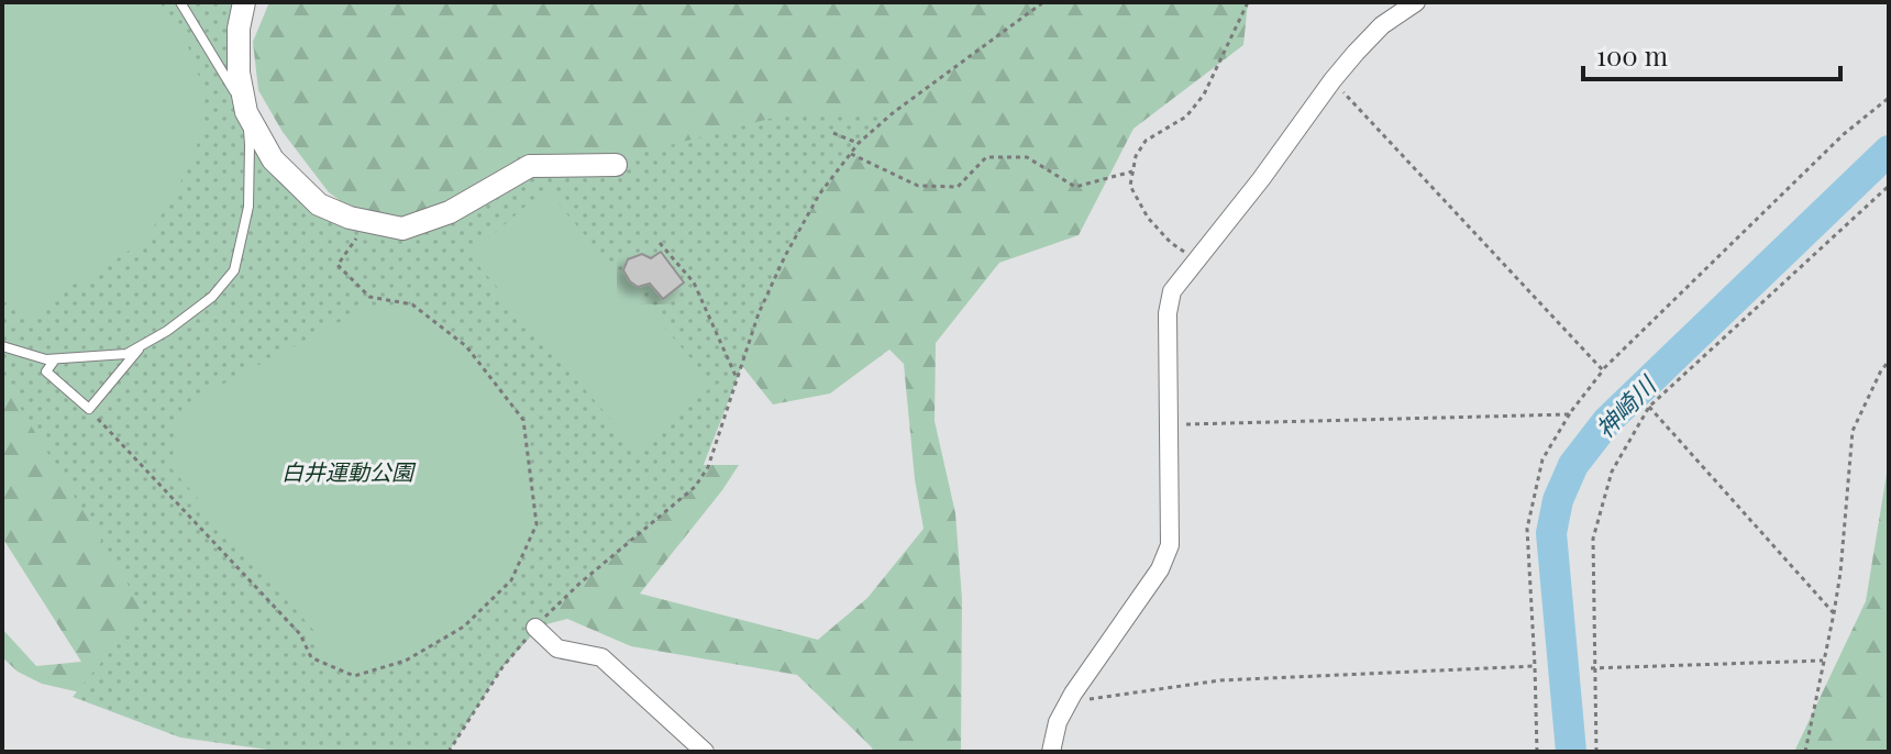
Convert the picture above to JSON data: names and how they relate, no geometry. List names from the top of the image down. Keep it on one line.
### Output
{"water":["神崎川"],"parks":["白井運動公園"],"scale_bar":"100 m"}
